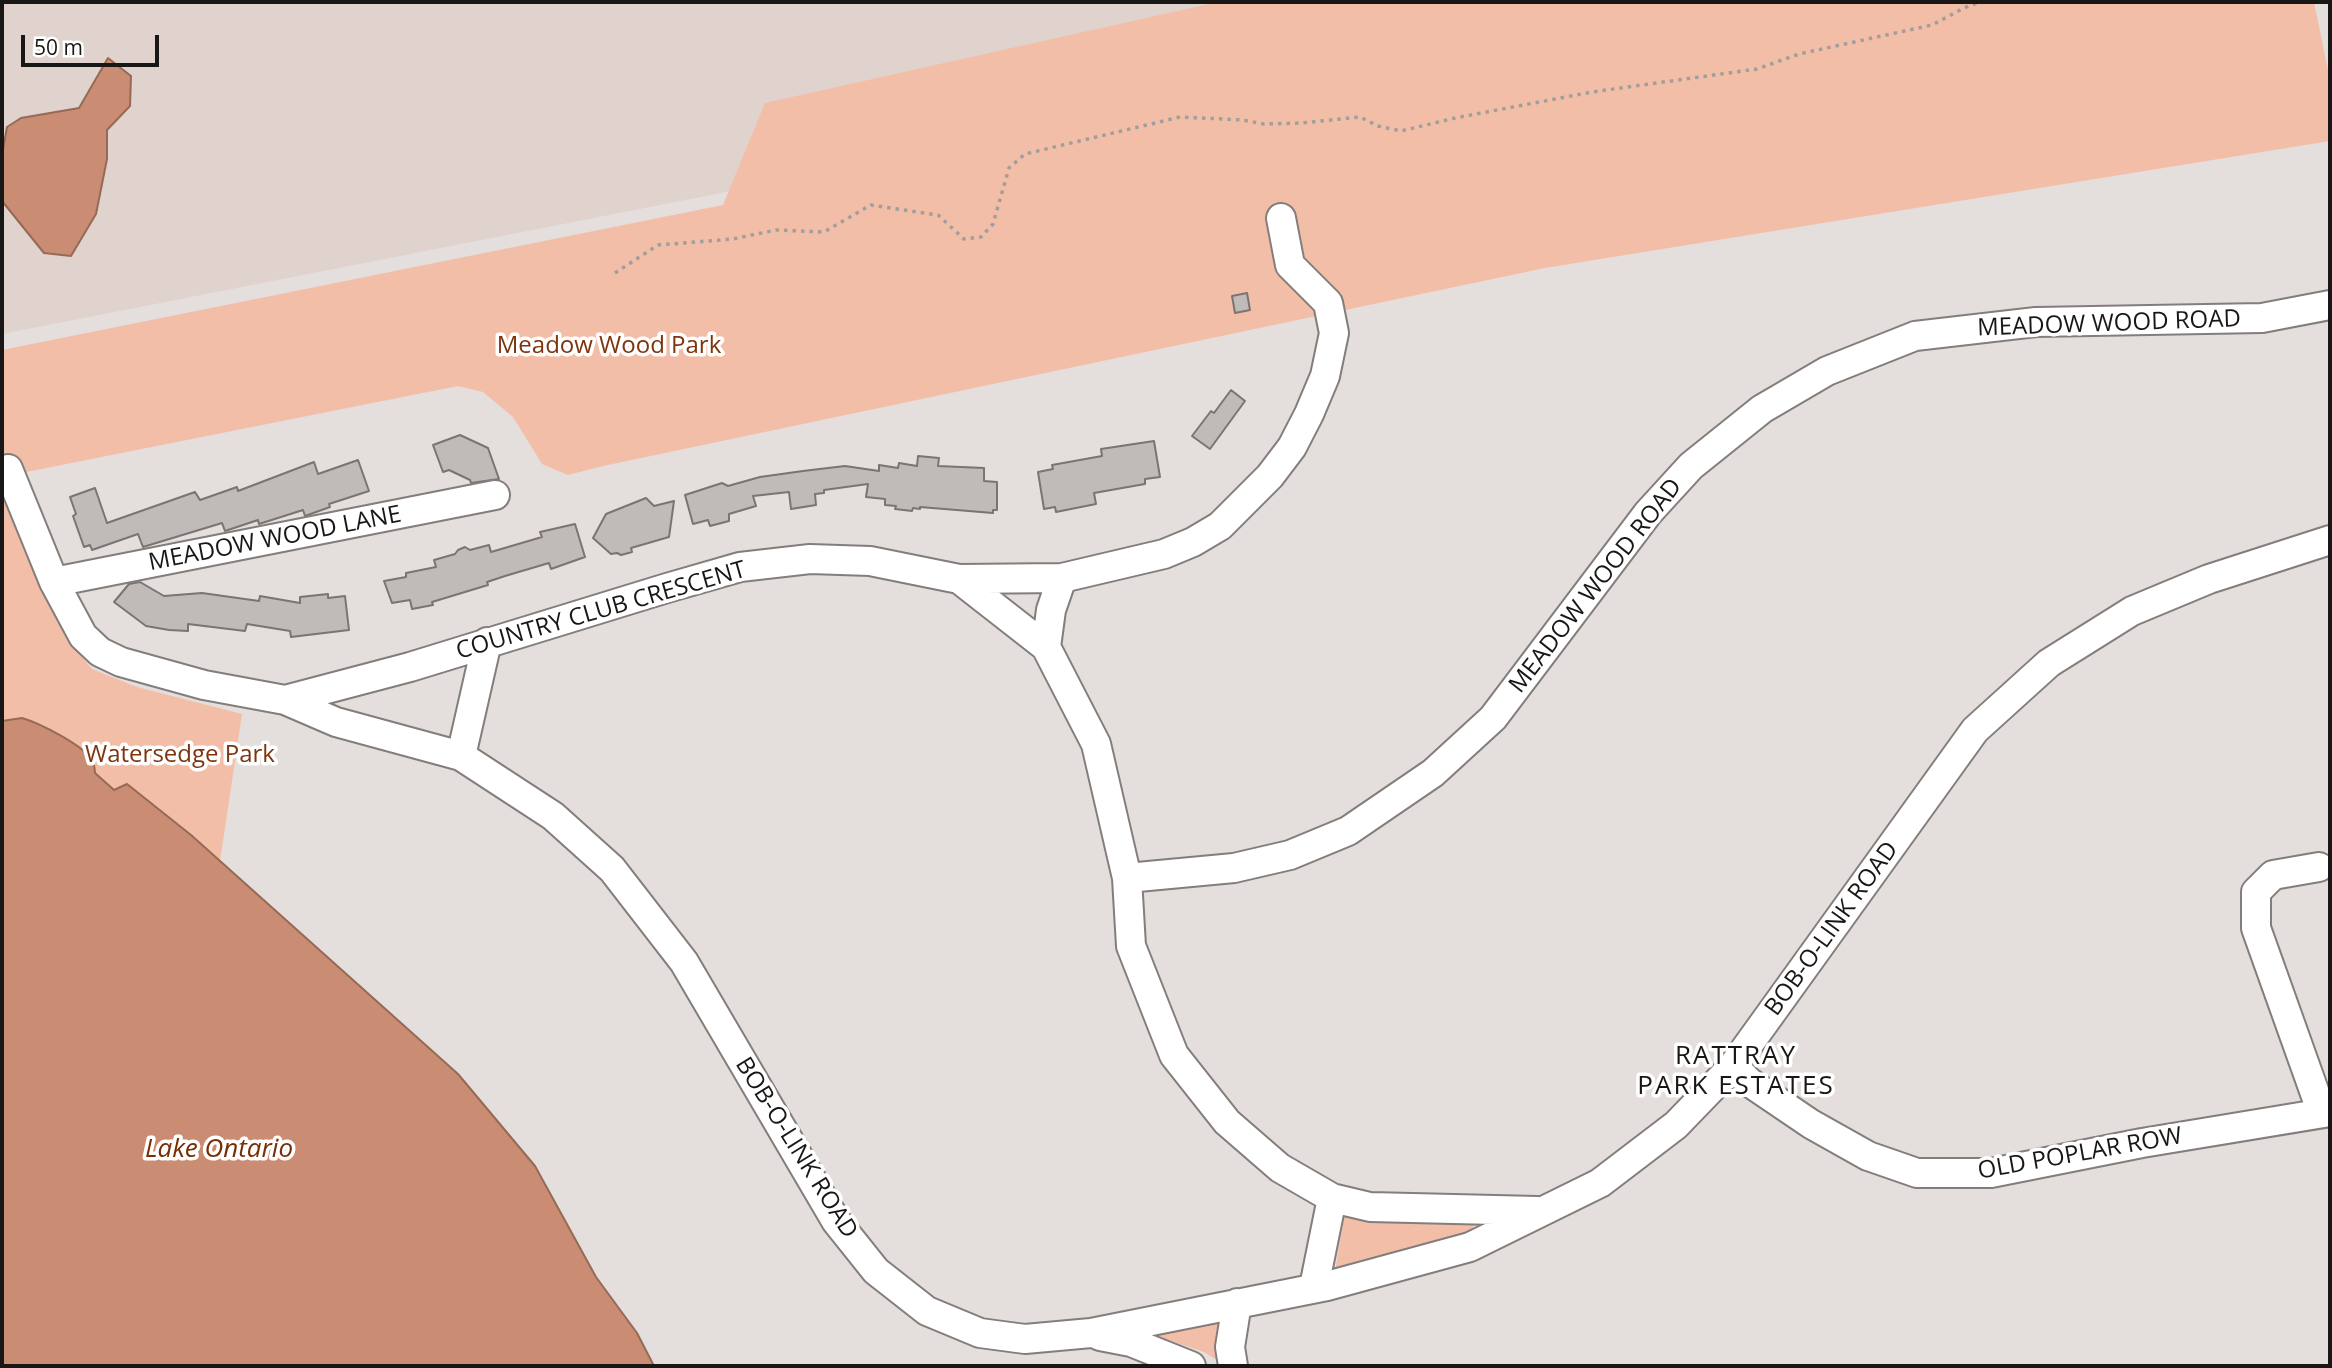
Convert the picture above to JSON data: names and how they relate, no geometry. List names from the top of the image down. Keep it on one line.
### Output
{"streets":{"street":["MEADOW WOOD ROAD","MEADOW WOOD LANE","COUNTRY CLUB CRESCENT","BOB-O-LINK ROAD","OLD POPLAR ROW"]},"crossings":[["MEADOW WOOD ROAD","COUNTRY CLUB CRESCENT"],["COUNTRY CLUB CRESCENT","BOB-O-LINK ROAD"],["BOB-O-LINK ROAD","OLD POPLAR ROW"]],"districts":["RATTRAY PARK ESTATES"],"water":["Lake Ontario"],"parks":["Meadow Wood Park","Watersedge Park"],"scale_bar":"50 m"}
